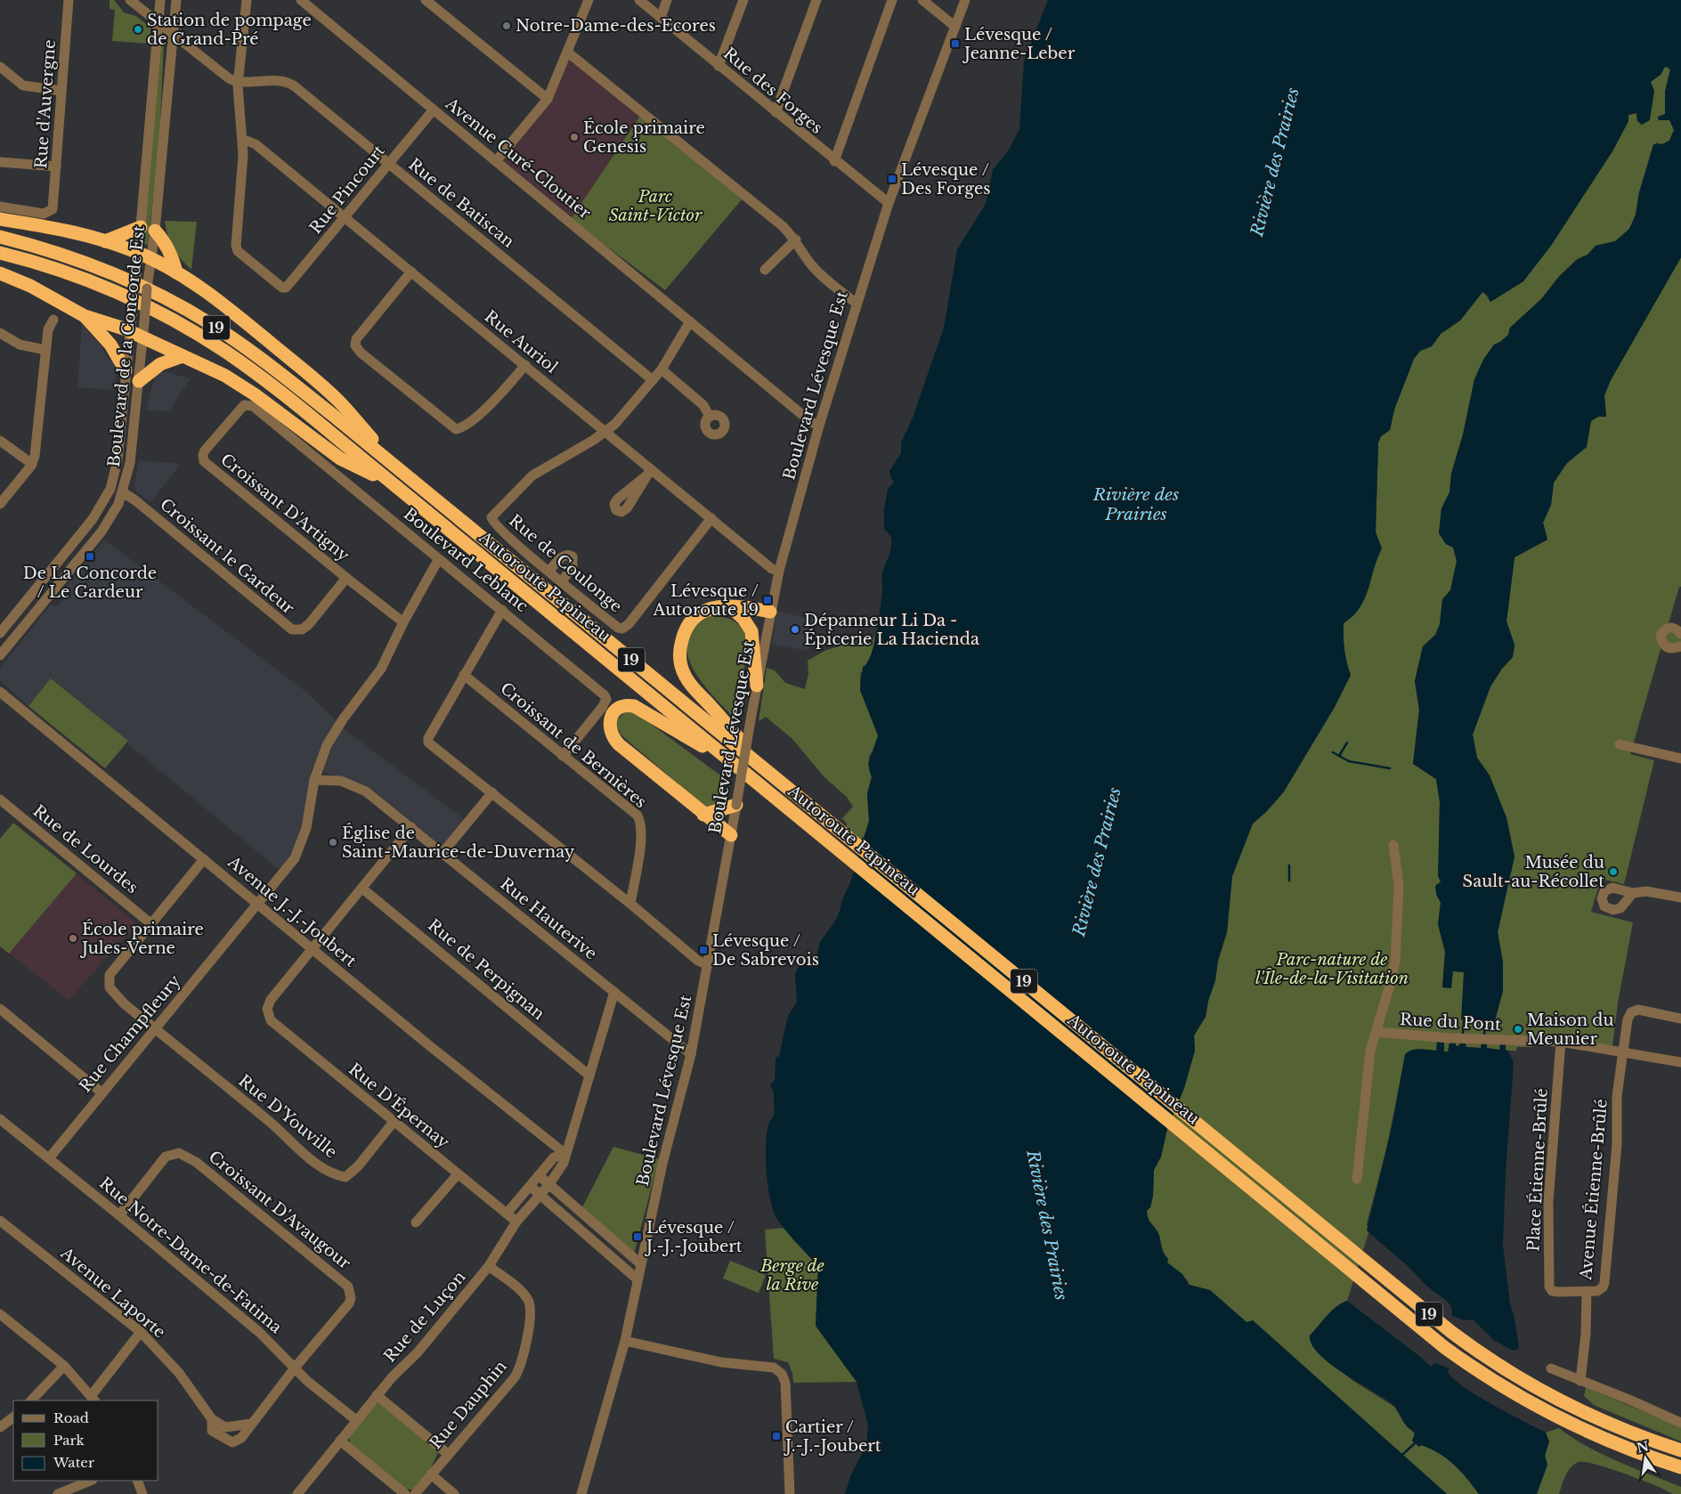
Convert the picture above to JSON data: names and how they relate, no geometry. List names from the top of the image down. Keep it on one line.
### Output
{"streets":{"highway":["19","Autoroute Papineau"],"street":["Rue des Forges","Rue d'Auvergne","Avenue Curé-Cloutier","Rue Pincourt","Rue de Batiscan","Rue Auriol","Boulevard de la Concorde Est","Boulevard Lévesque Est","Croissant D'Artigny","Croissant le Gardeur","Boulevard Leblanc","Rue de Coulonge","Croissant de Bernières","Rue de Lourdes","Avenue J.-J.-Joubert","Rue Hauterive","Rue de Perpignan","Rue du Pont","Rue Champfleury","Rue D'Épernay","Rue D'Youville","Place Étienne-Brûlé","Avenue Étienne-Brûlé","Croissant D'Avaugour","Rue Notre-Dame-de-Fatima","Avenue Laporte","Rue de Luçon","Rue Dauphin"]},"crossings":[["Rue des Forges","Boulevard Lévesque Est"],["Avenue Curé-Cloutier","Rue Pincourt"],["Avenue Curé-Cloutier","Boulevard Lévesque Est"],["Rue Pincourt","Rue de Batiscan"],["Rue Pincourt","Rue Auriol"],["Rue Auriol","Boulevard Lévesque Est"],["Rue Auriol","Rue de Coulonge"],["Boulevard de la Concorde Est","Croissant le Gardeur"],["Boulevard Lévesque Est","Rue Hauterive"],["Croissant D'Artigny","Croissant le Gardeur"],["Croissant D'Artigny","Boulevard Leblanc"],["Croissant D'Artigny","Rue Champfleury"],["Boulevard Leblanc","Croissant de Bernières"],["Boulevard Leblanc","Rue Champfleury"],["Avenue J.-J.-Joubert","Rue Champfleury"],["Avenue J.-J.-Joubert","Rue D'Épernay"],["Avenue J.-J.-Joubert","Rue de Luçon"],["Rue Hauterive","Rue Champfleury"],["Rue Hauterive","Rue de Luçon"],["Rue de Perpignan","Rue de Luçon"],["Rue du Pont","Place Étienne-Brûlé"],["Rue du Pont","Avenue Étienne-Brûlé"],["Rue Champfleury","Rue D'Youville"],["Rue Champfleury","Rue Notre-Dame-de-Fatima"],["Rue D'Épernay","Rue D'Youville"],["Rue D'Épernay","Rue de Luçon"],["Place Étienne-Brûlé","Avenue Étienne-Brûlé"],["Croissant D'Avaugour","Rue Notre-Dame-de-Fatima"],["Croissant D'Avaugour","Avenue Laporte"],["Rue Notre-Dame-de-Fatima","Avenue Laporte"],["Rue Notre-Dame-de-Fatima","Rue de Luçon"],["Rue de Luçon","Rue Dauphin"]],"water":["Rivière des Prairies"],"parks":["Parc Saint-Victor","Parc-nature de l'Île-de-la-Visitation","Berge de la Rive"],"places":{"other":["Notre-Dame-des-Ecores","Station de pompage de Grand-Pré","École primaire Genesis","Dépanneur Li Da - Épicerie La Hacienda","Église de Saint-Maurice-de-Duvernay","Musée du Sault-au-Récollet","École primaire Jules-Verne","Maison du Meunier"],"transit":["Lévesque / Jeanne-Leber","Lévesque / Des Forges","De La Concorde / Le Gardeur","Lévesque / Autoroute 19","Lévesque / De Sabrevois","Lévesque / J.-J.-Joubert","Cartier / J.-J.-Joubert"]},"legend":["Road","Park","Water"],"north":"top"}
